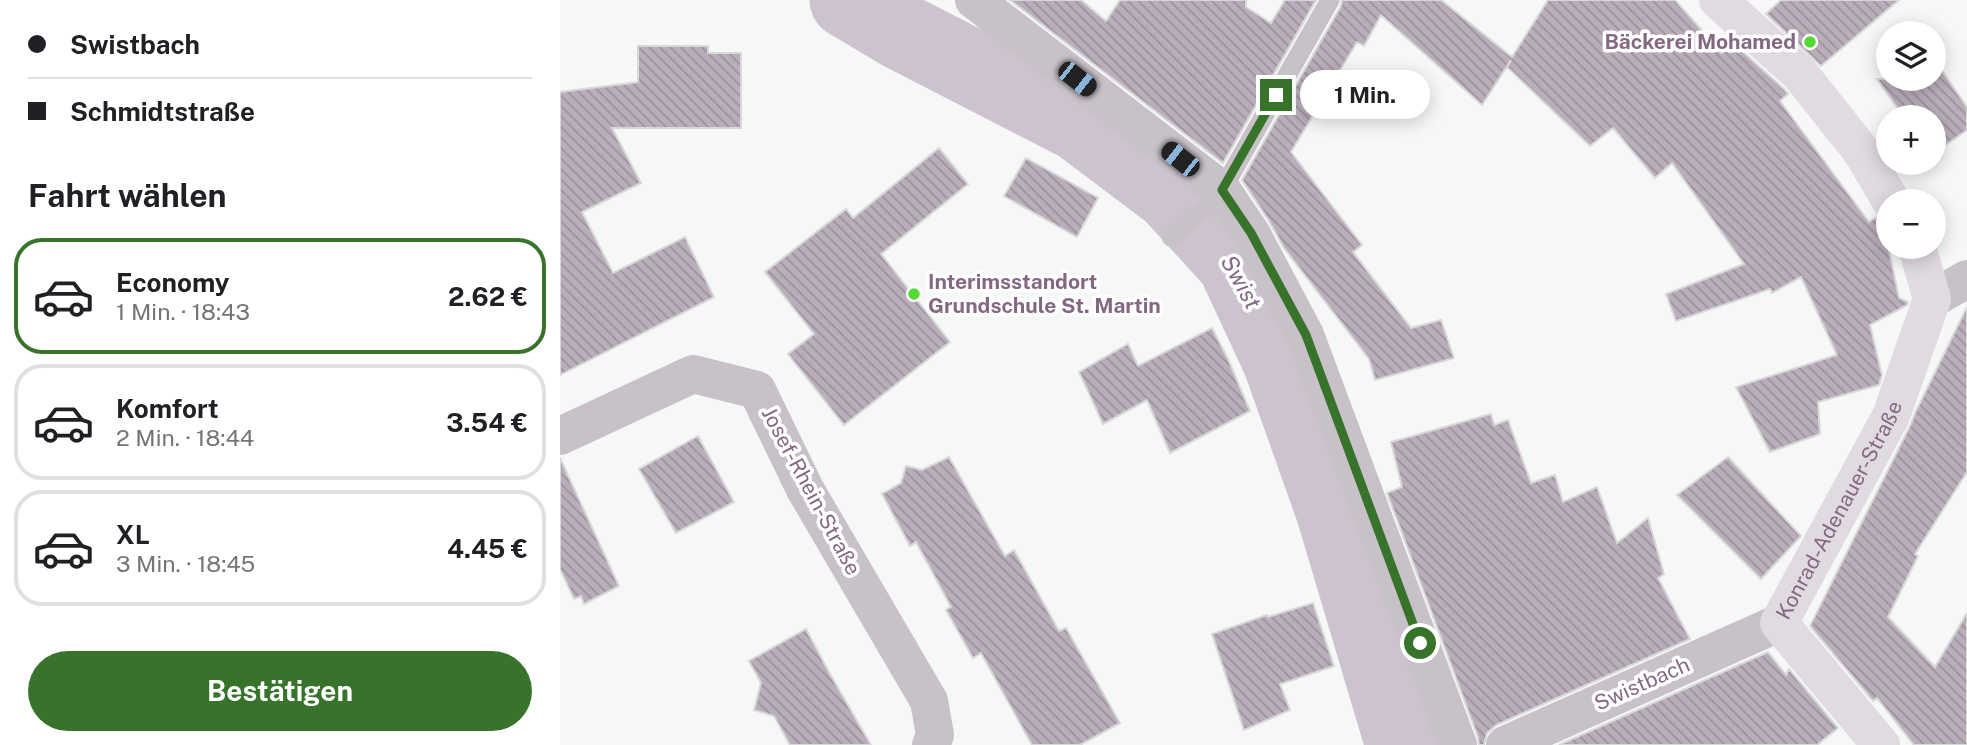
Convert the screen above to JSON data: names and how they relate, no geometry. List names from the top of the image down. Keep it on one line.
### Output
{"streets":{"main road":["Konrad-Adenauer-Straße"],"street":["Josef-Rhein-Straße","Swistbach"]},"crossings":[["Konrad-Adenauer-Straße","Swistbach"]],"water":["Swist"],"places":["Bäckerei Mohamed","Interimsstandort Grundschule St. Martin"],"page":{"banner":["Swistbach","Schmidtstraße"],"map_buttons":["+","−"],"bubble":"1 Min.","heading":"Fahrt wählen","list":[{"name":"Economy","note":"1 Min. · 18:43","value":"2.62 €"},{"name":"Komfort","note":"2 Min. · 18:44","value":"3.54 €"},{"name":"XL","note":"3 Min. · 18:45","value":"4.45 €"}],"buttons":"Bestätigen"}}
